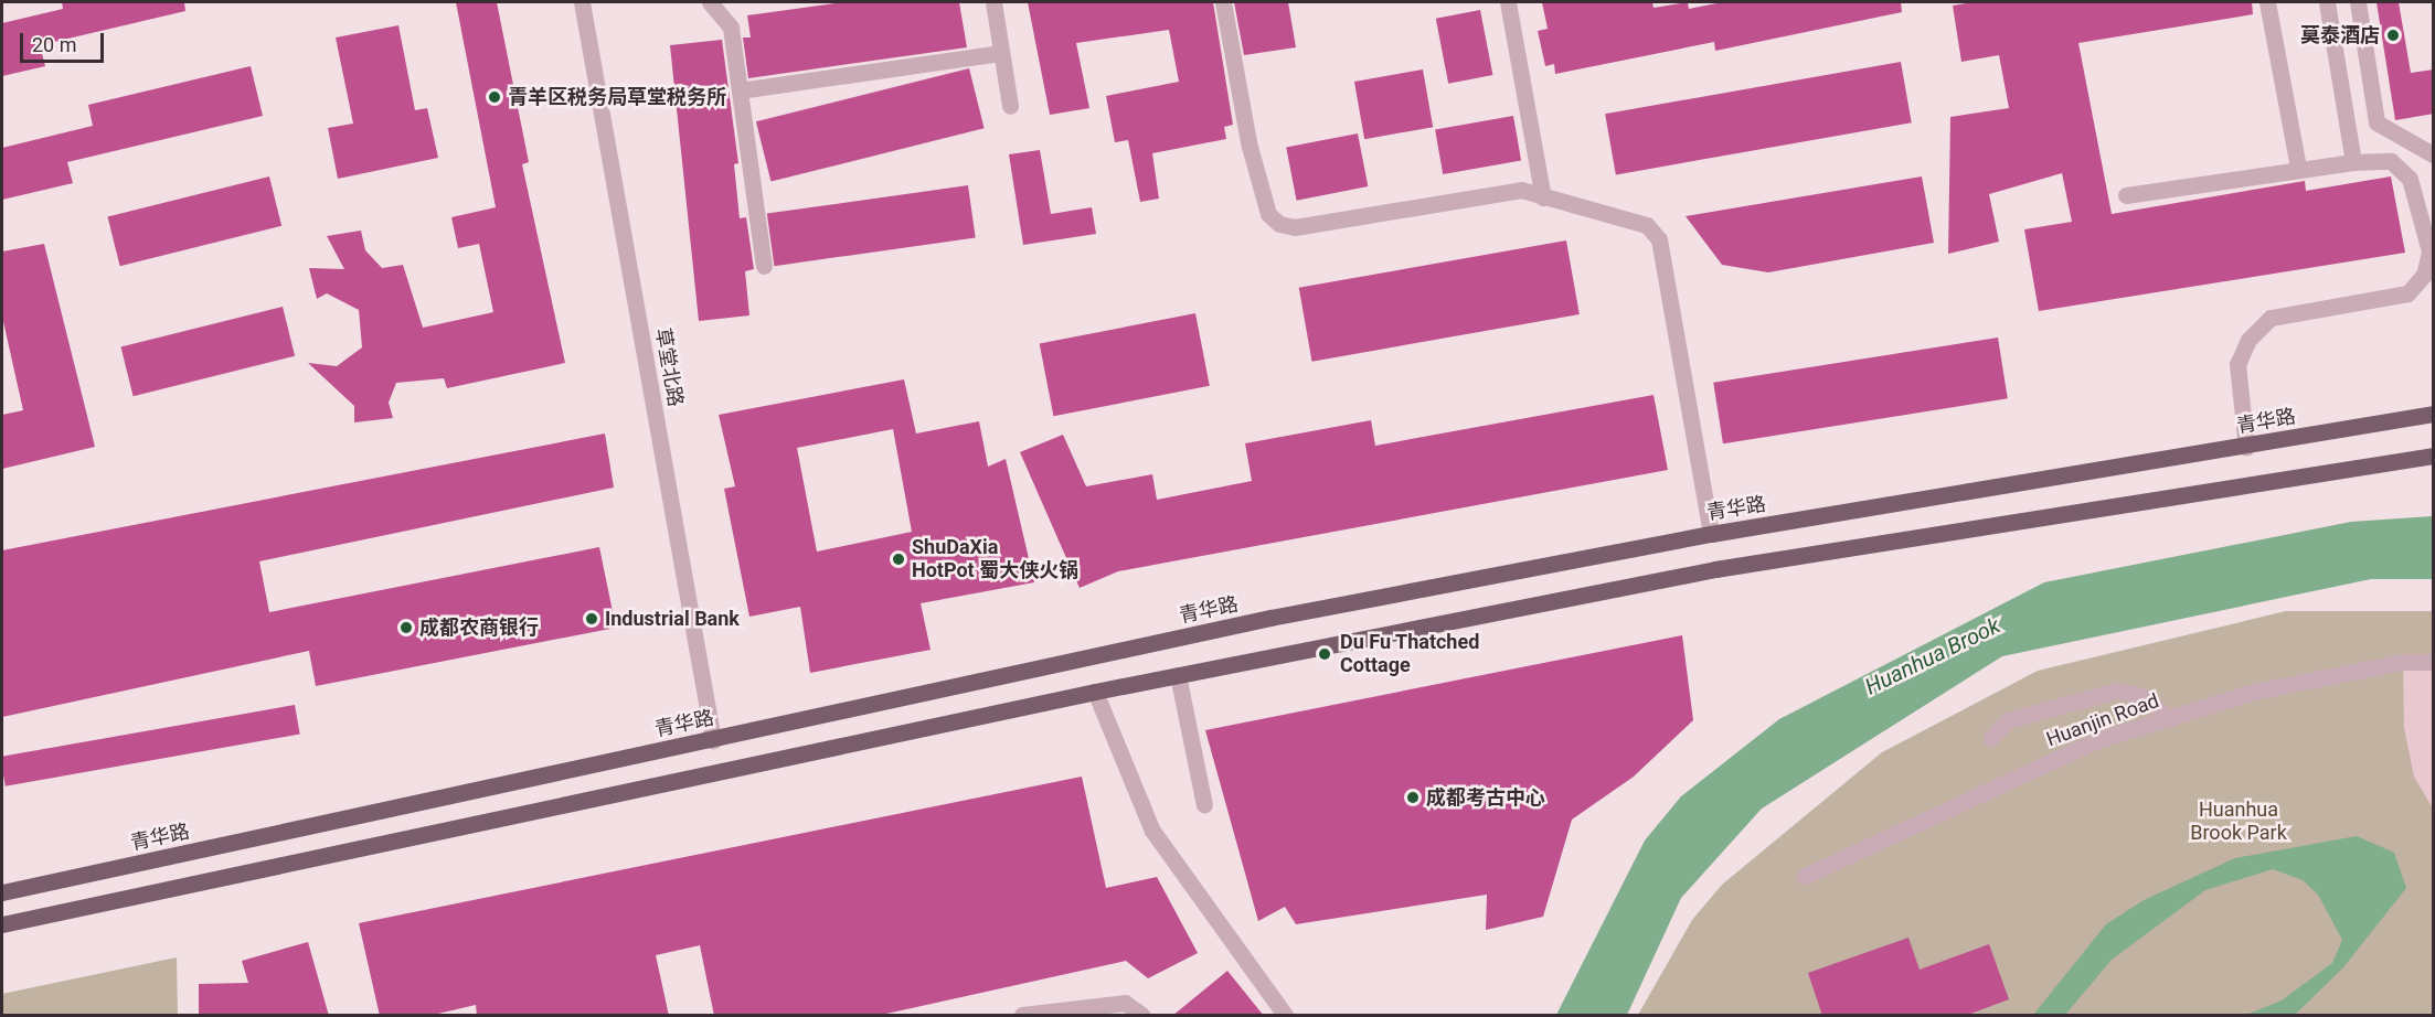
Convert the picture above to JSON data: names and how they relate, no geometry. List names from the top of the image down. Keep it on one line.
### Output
{"streets":{"main road":["青华路"],"street":["草堂北路","Huanjin Road"]},"crossings":[["草堂北路","青华路"]],"water":["Huanhua Brook"],"parks":["Huanhua Brook Park"],"places":["莫泰酒店","青羊区税务局草堂税务所","ShuDaXia HotPot 蜀大侠火锅","Industrial Bank","成都农商银行","Du Fu Thatched Cottage","成都考古中心"],"scale_bar":"20 m"}
